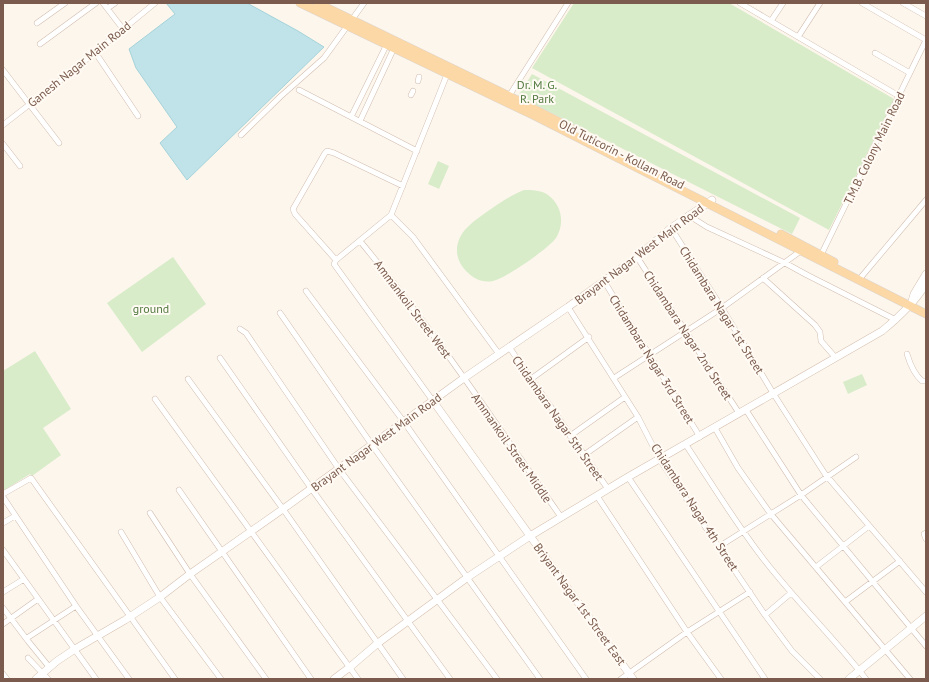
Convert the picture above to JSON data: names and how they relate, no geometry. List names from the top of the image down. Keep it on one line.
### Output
{"streets":{"main road":["Old Tuticorin - Kollam Road"],"street":["Ganesh Nagar Main Road","T.M.B. Colony Main Road","Brayant Nagar West Main Road","Ammankoil Street West","Chidambara Nagar 1st Street","Chidambara Nagar 2nd Street","Chidambara Nagar 3rd Street","Chidambara Nagar 5th Street","Ammankoil Street Middle","Chidambara Nagar 4th Street","Briyant Nagar 1st Street East"]},"crossings":[["T.M.B. Colony Main Road","Old Tuticorin - Kollam Road"],["Old Tuticorin - Kollam Road","Brayant Nagar West Main Road"],["Brayant Nagar West Main Road","Ammankoil Street West"],["Brayant Nagar West Main Road","Chidambara Nagar 1st Street"],["Brayant Nagar West Main Road","Chidambara Nagar 2nd Street"],["Brayant Nagar West Main Road","Chidambara Nagar 3rd Street"],["Brayant Nagar West Main Road","Chidambara Nagar 5th Street"],["Brayant Nagar West Main Road","Ammankoil Street Middle"],["Brayant Nagar West Main Road","Chidambara Nagar 4th Street"],["Brayant Nagar West Main Road","Briyant Nagar 1st Street East"],["Ammankoil Street West","Ammankoil Street Middle"]],"parks":["Dr. M. G. R. Park","ground"]}
